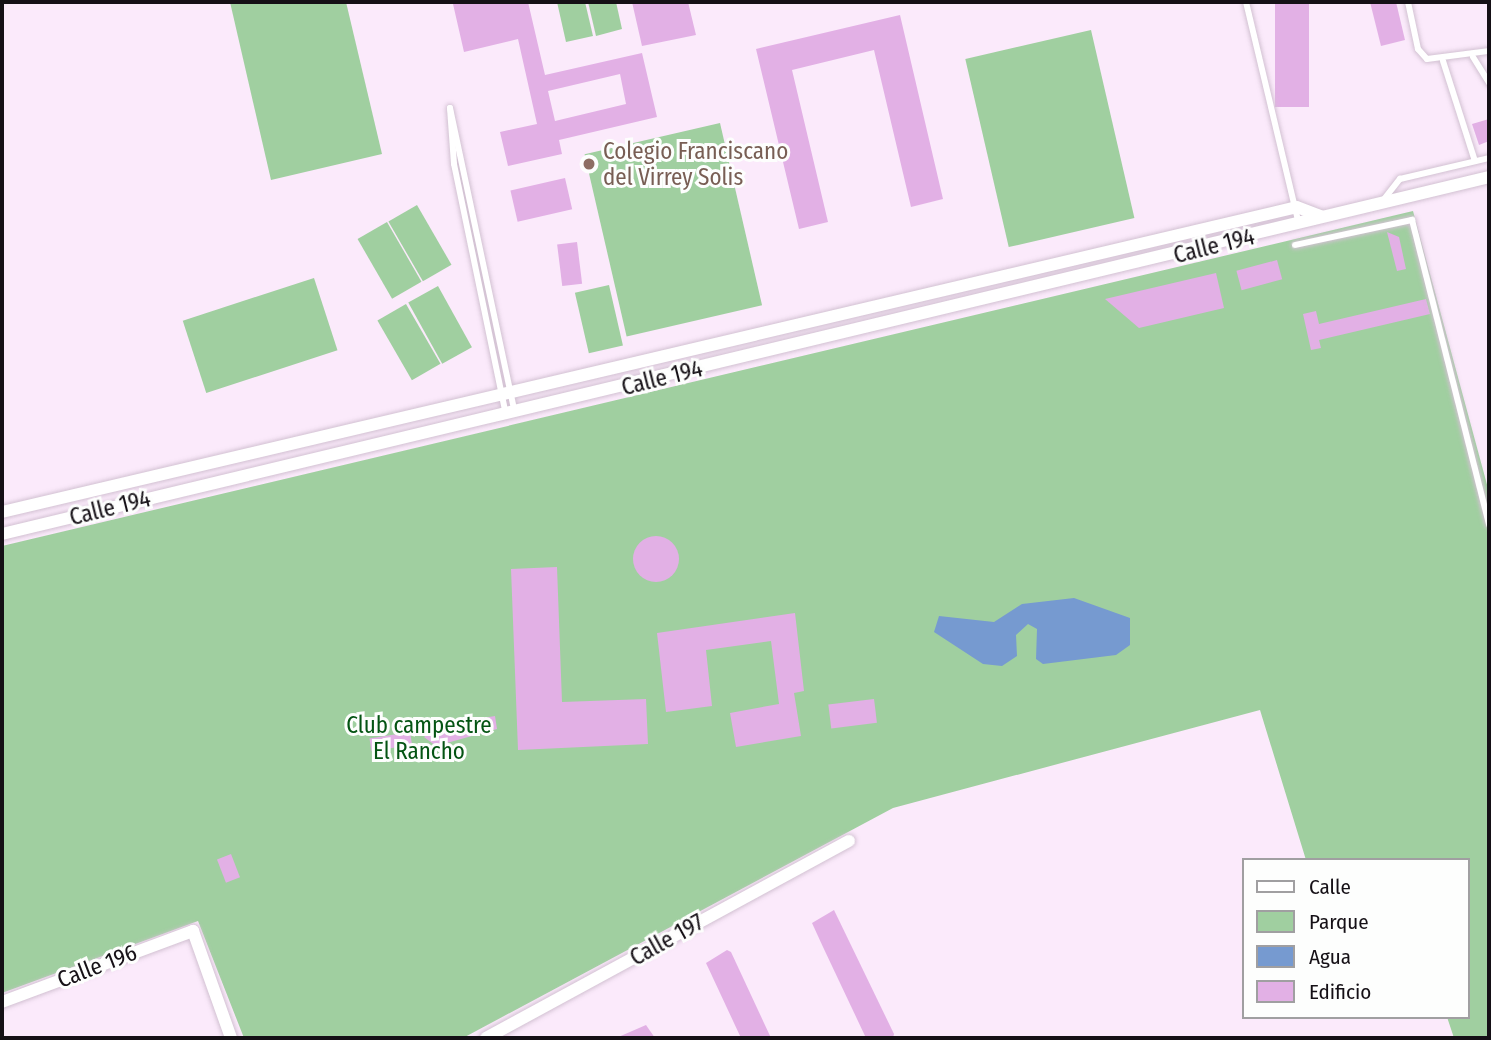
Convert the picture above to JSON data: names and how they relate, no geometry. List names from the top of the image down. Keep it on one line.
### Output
{"streets":{"street":["Calle 194","Calle 197","Calle 196"]},"parks":["Club campestre El Rancho"],"places":["Colegio Franciscano del Virrey Solis"],"legend":["Calle","Parque","Agua","Edificio"]}
